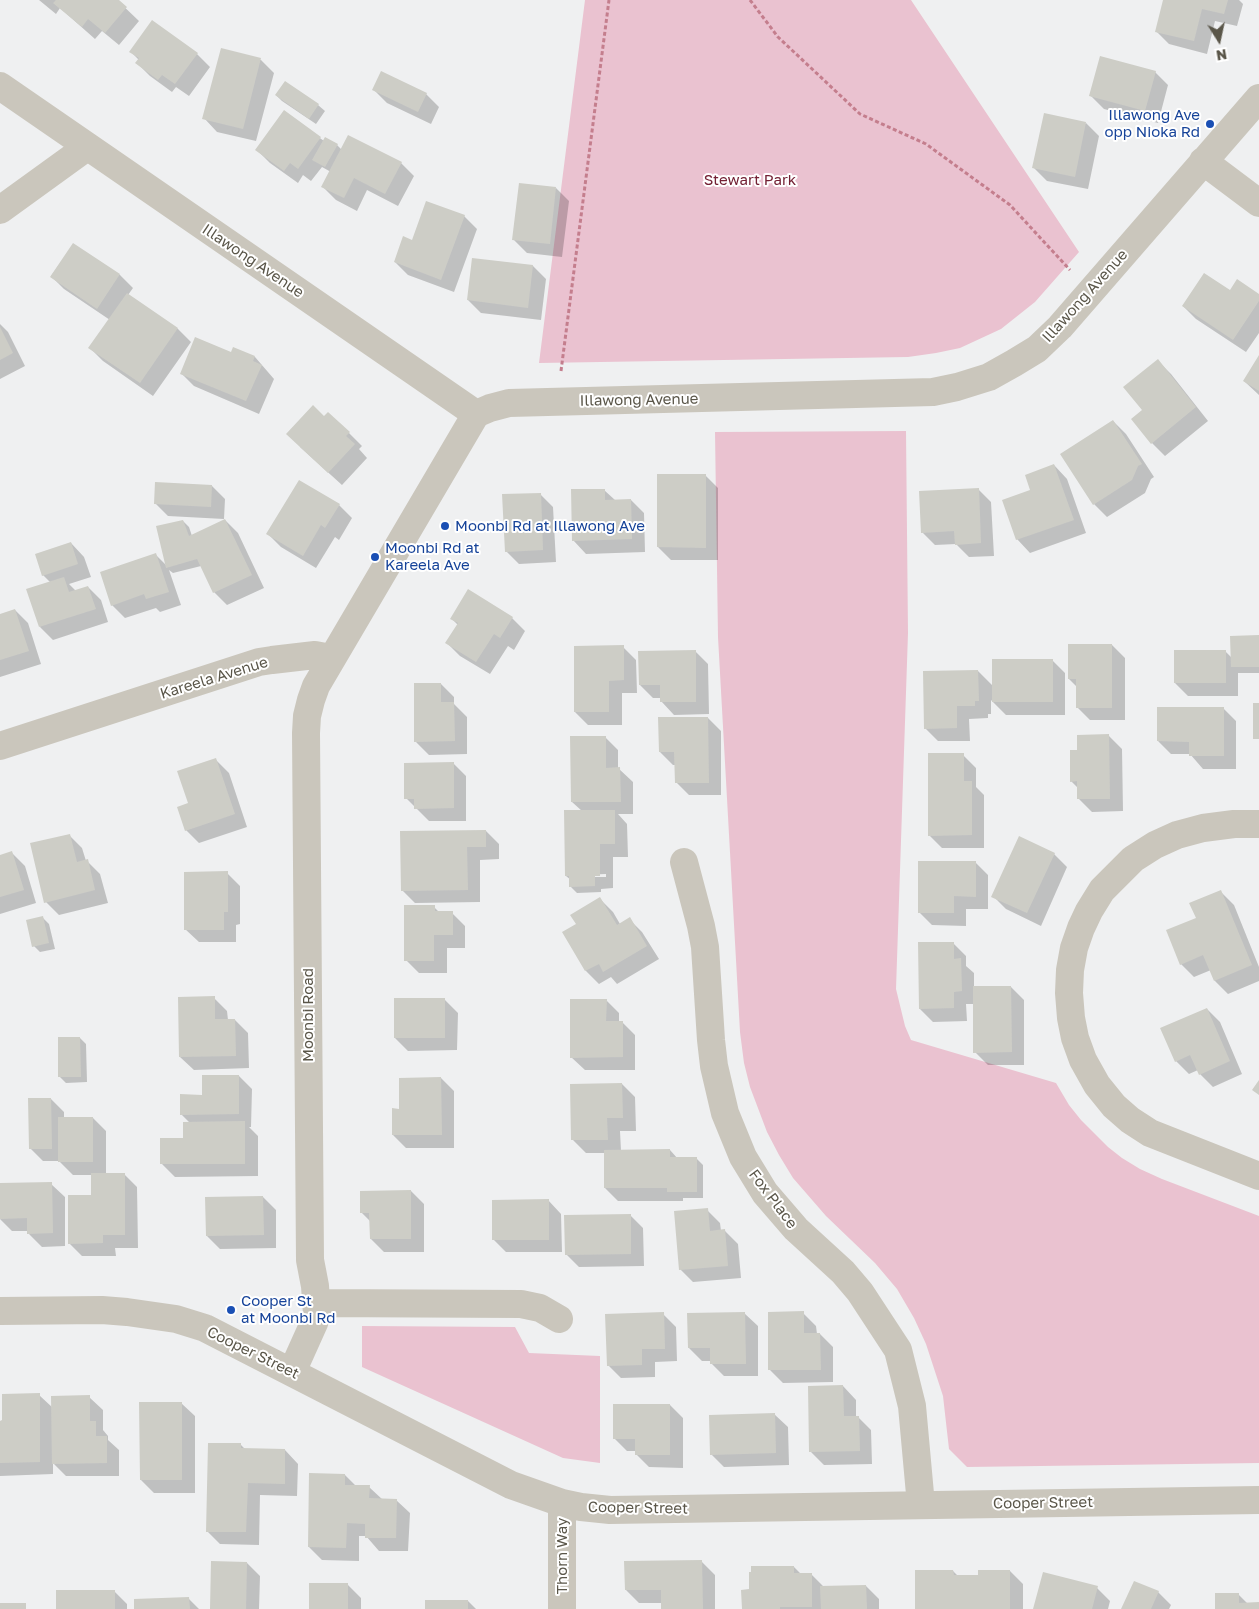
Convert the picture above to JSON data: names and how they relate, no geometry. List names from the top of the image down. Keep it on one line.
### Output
{"streets":{"street":["Illawong Avenue","Kareela Avenue","Moonbi Road","Fox Place","Cooper Street","Thorn Way"]},"crossings":[["Kareela Avenue","Moonbi Road"],["Moonbi Road","Cooper Street"],["Fox Place","Cooper Street"],["Cooper Street","Thorn Way"]],"parks":["Stewart Park"],"places":["Illawong Ave opp Nioka Rd","Moonbi Rd at Illawong Ave","Moonbi Rd at Kareela Ave","Cooper St at Moonbi Rd"],"north":"bottom"}
